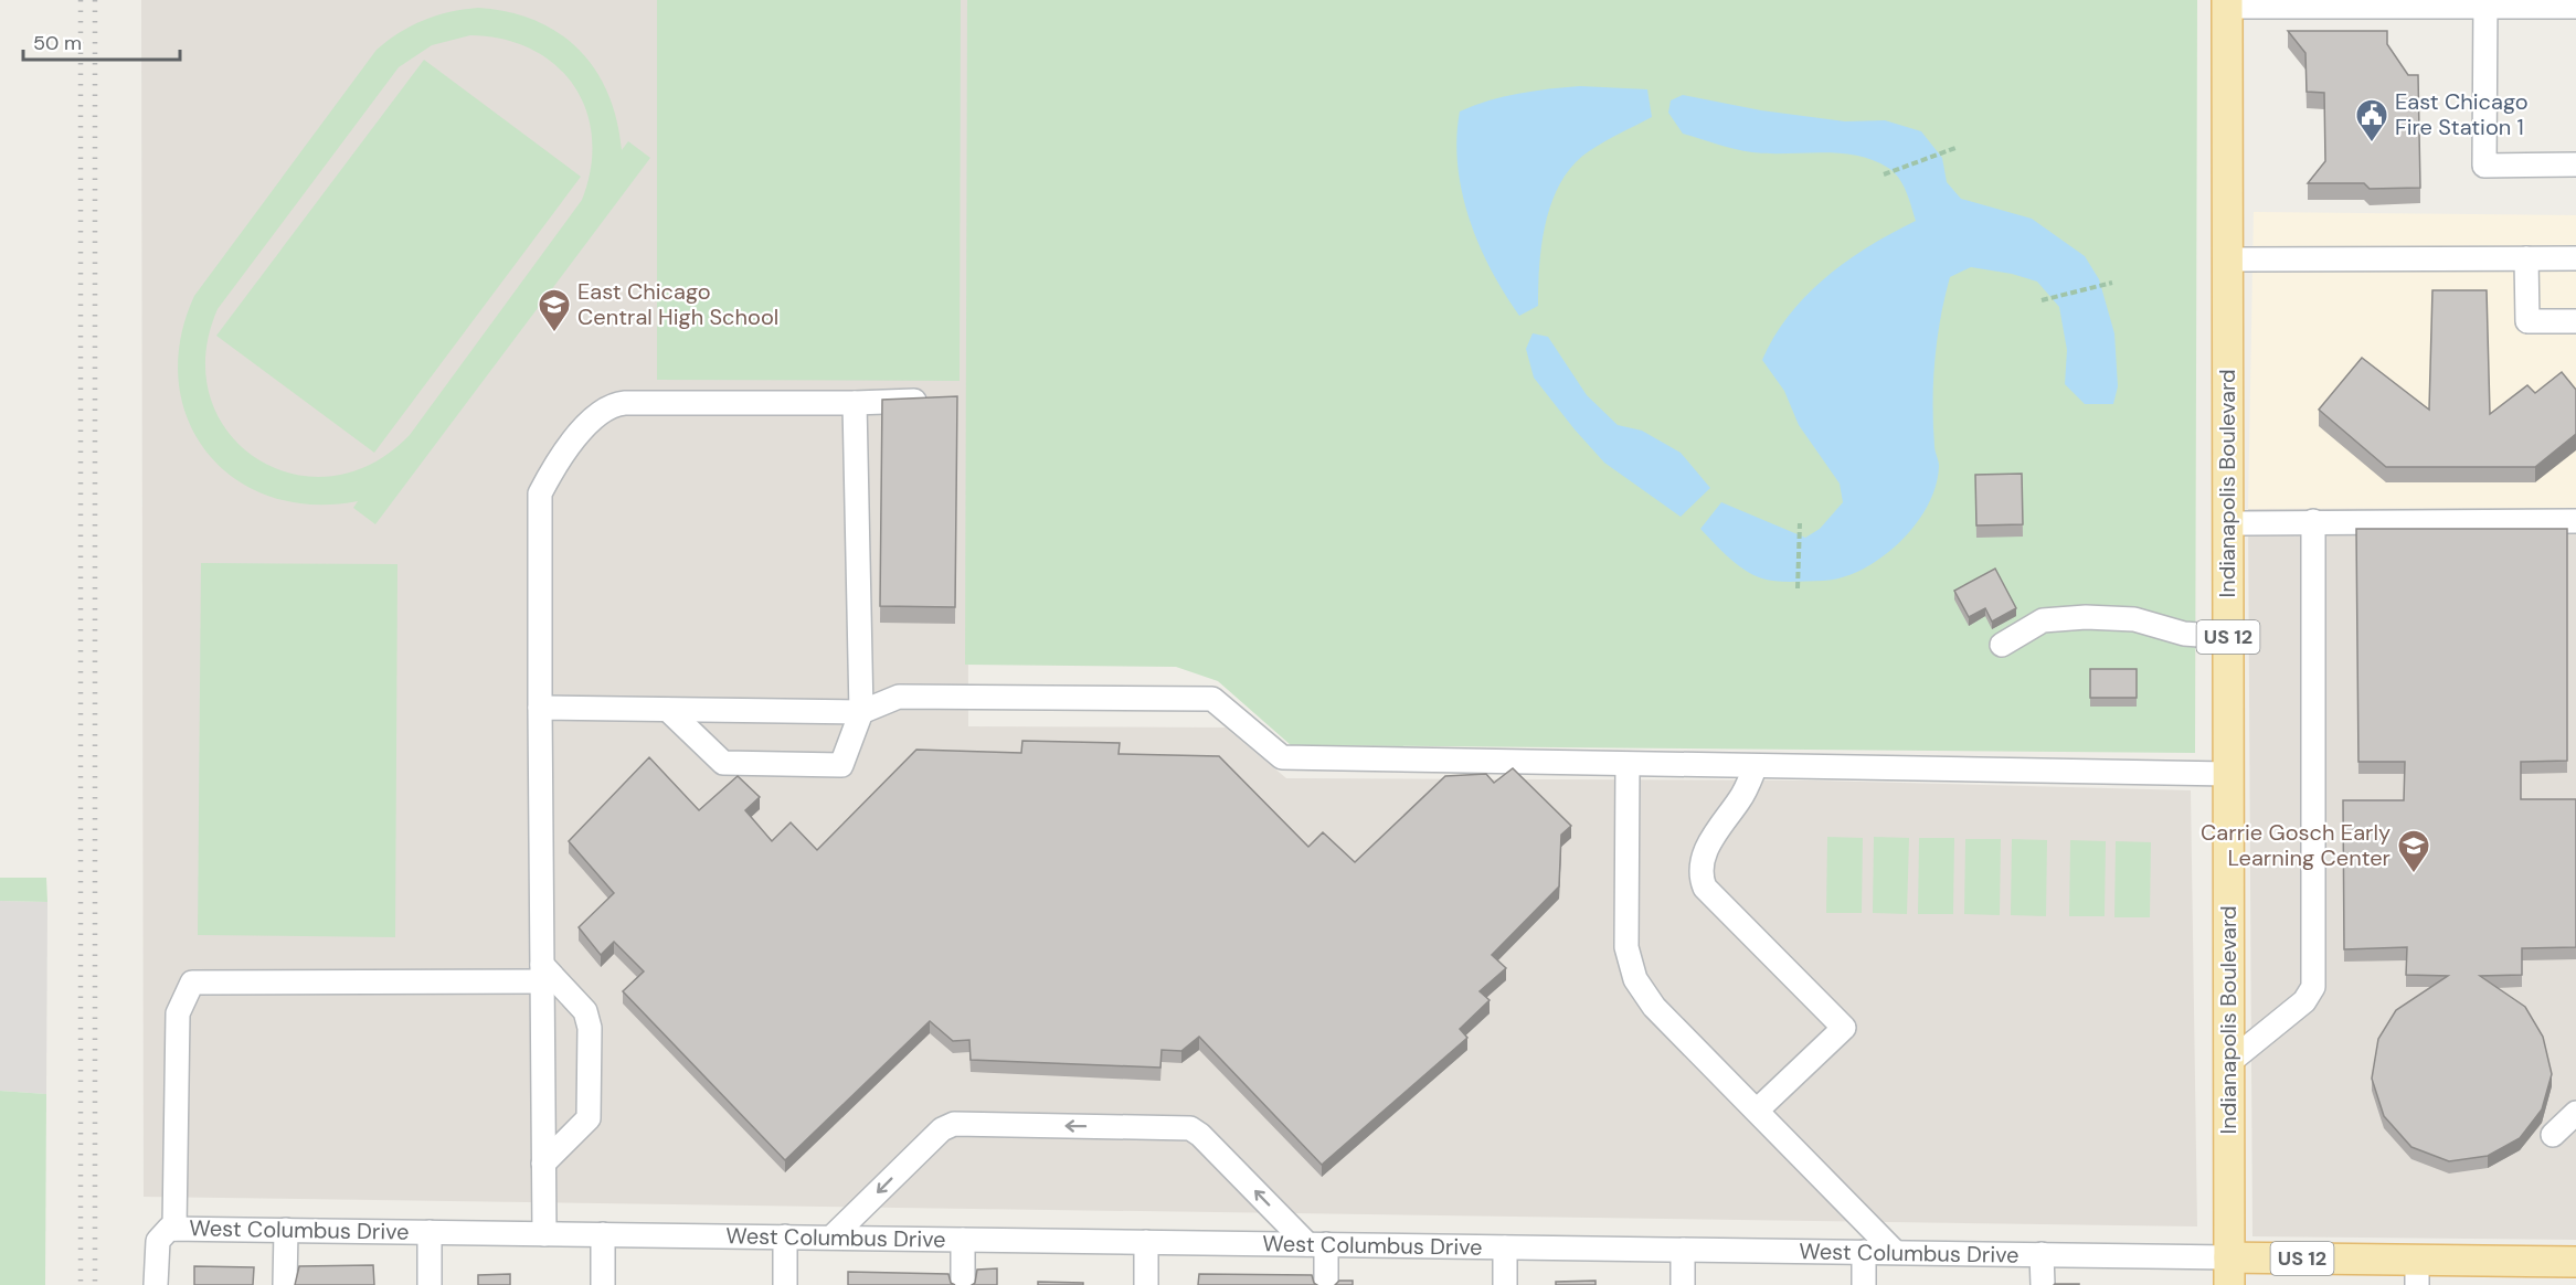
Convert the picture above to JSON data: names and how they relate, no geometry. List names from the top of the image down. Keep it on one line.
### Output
{"streets":{"main road":["Indianapolis Boulevard","US 12","West Columbus Drive"]},"crossings":[["Indianapolis Boulevard","West Columbus Drive"]],"places":{"public building":["East Chicago Fire Station 1"],"school or university":["East Chicago Central High School","Carrie Gosch Early Learning Center"]},"scale_bar":"50 m"}
